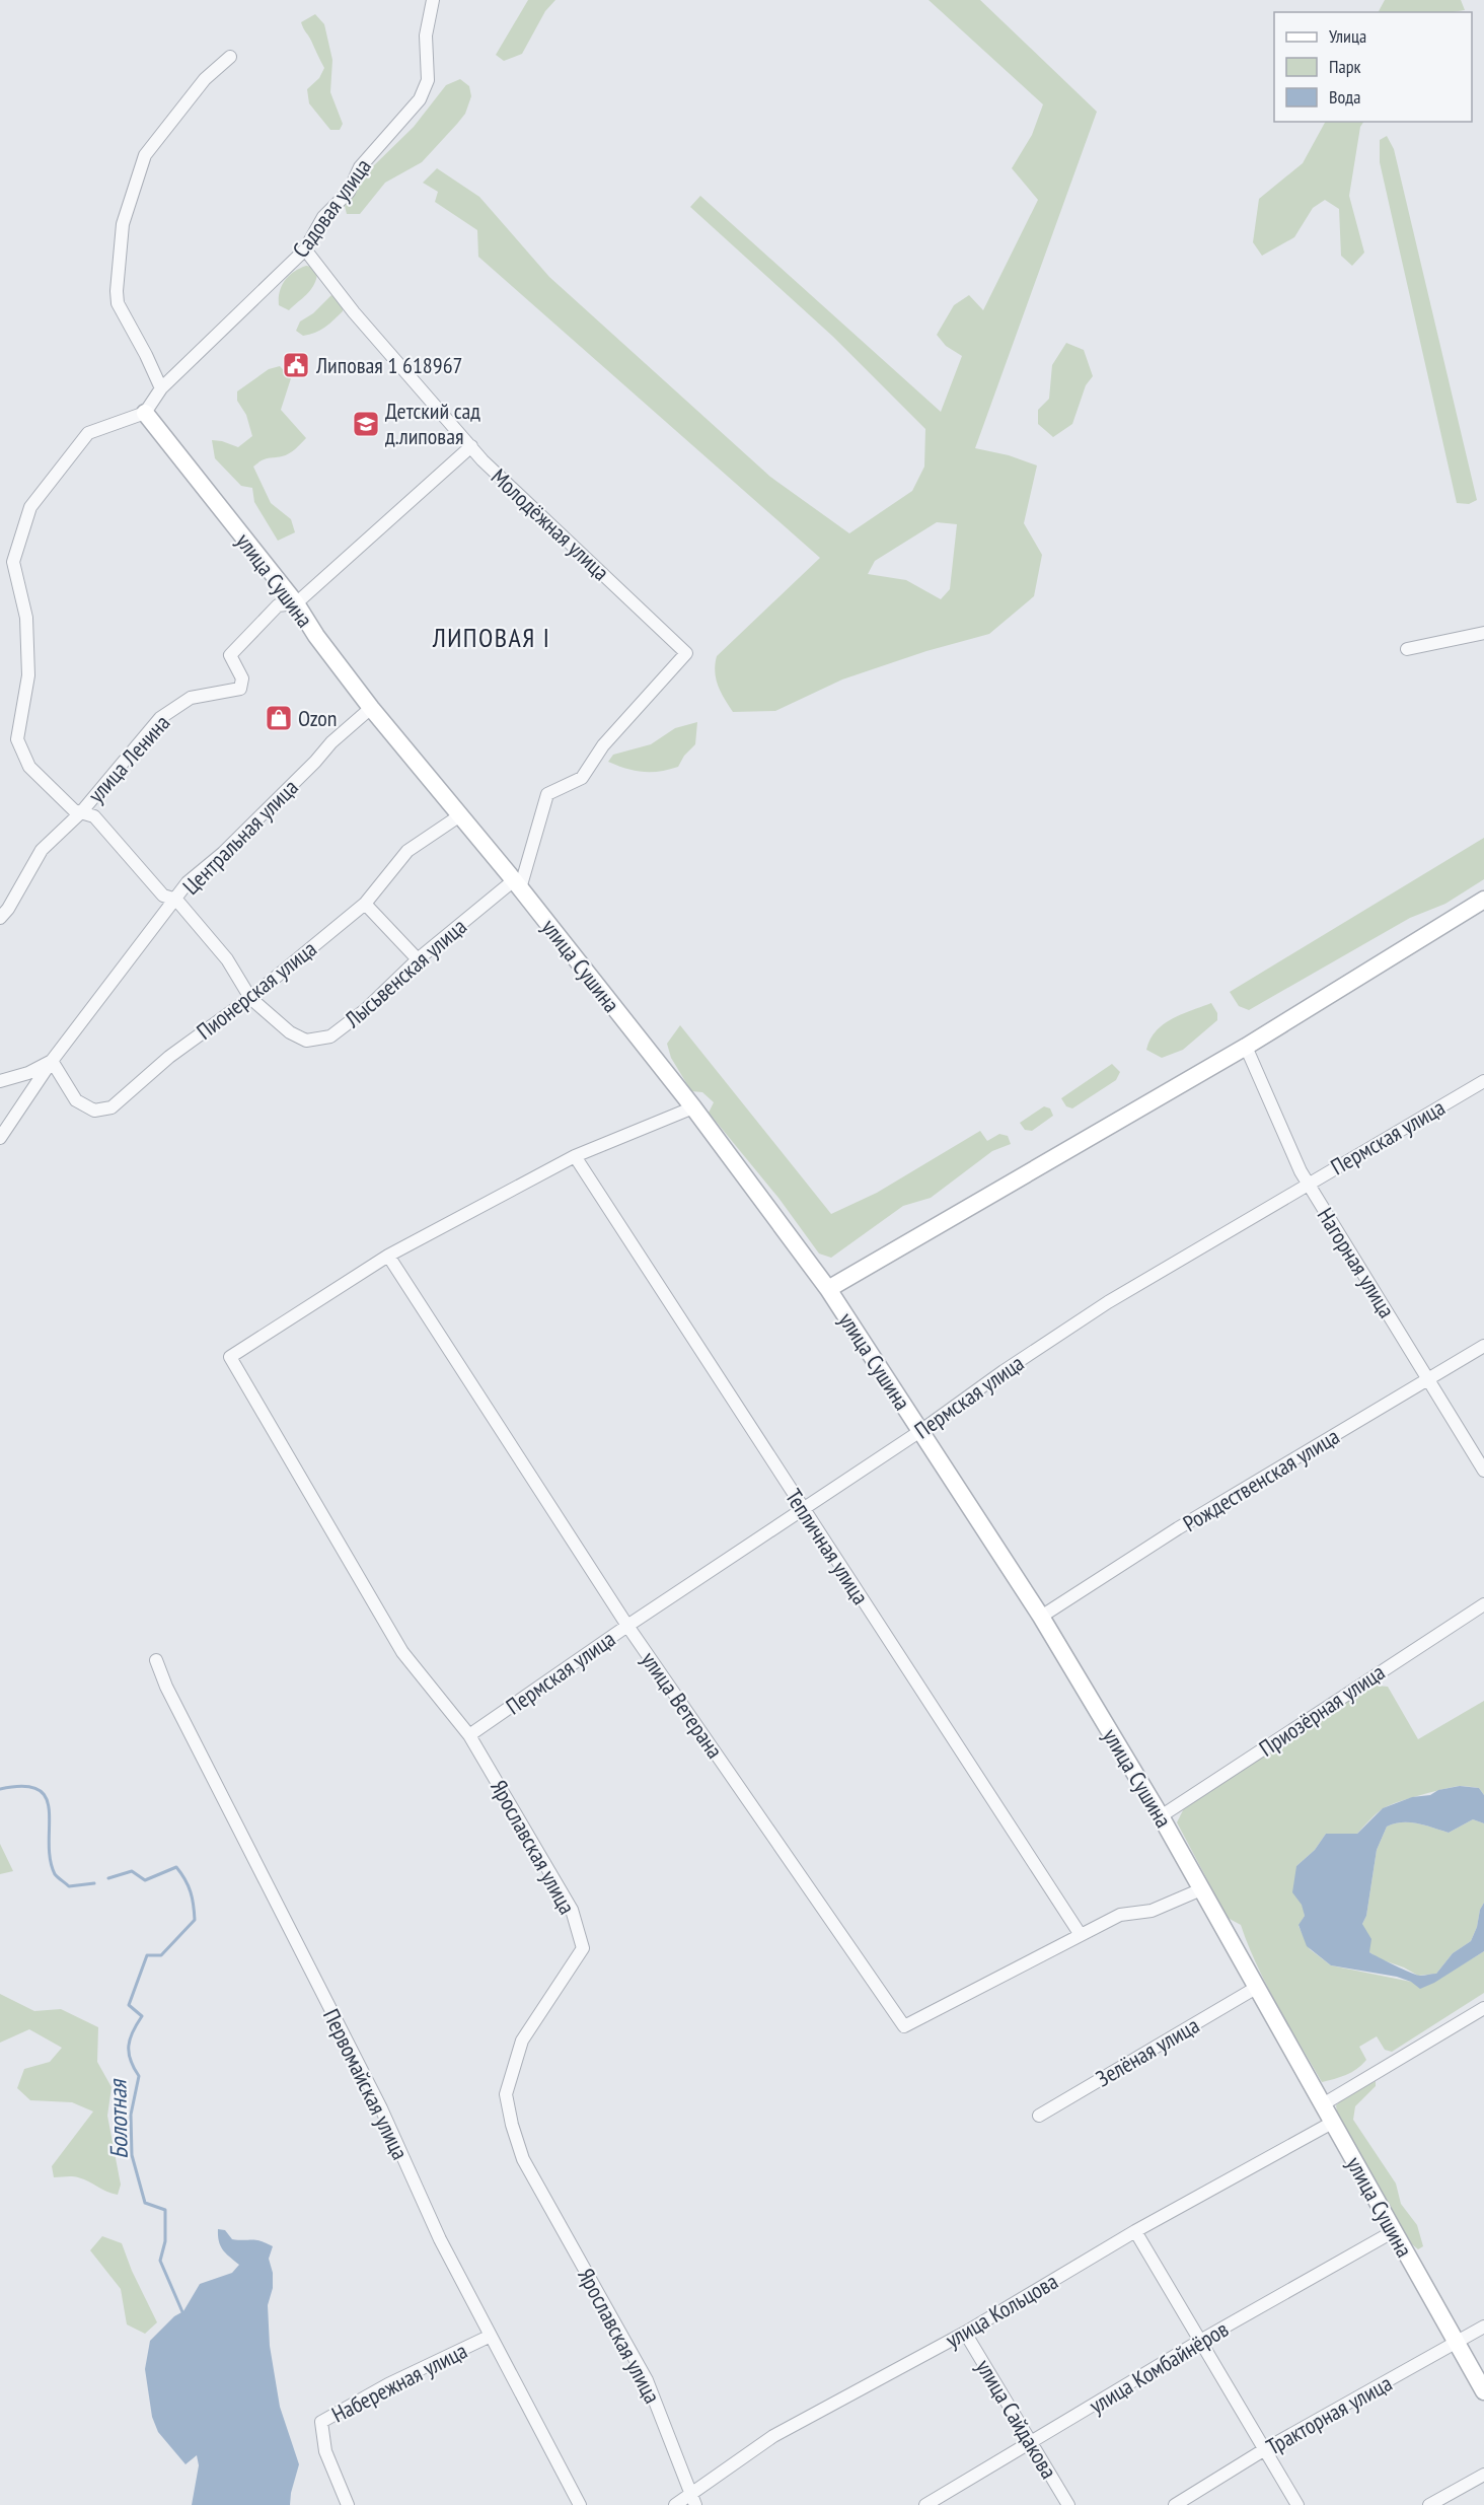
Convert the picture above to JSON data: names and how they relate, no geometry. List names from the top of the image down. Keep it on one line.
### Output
{"streets":{"street":["Садовая улица","Молодёжная улица","улица Сушина","улица Ленина","Центральная улица","Лысьвенская улица","Пионерская улица","Пермская улица","Нагорная улица","Рождественская улица","Тепличная улица","улица Ветерана","Приозёрная улица","Ярославская улица","Зелёная улица","Первомайская улица","улица Кольцова","улица Комбайнёров","Набережная улица","Тракторная улица","улица Сайдакова"]},"crossings":[["Садовая улица","Молодёжная улица"],["Садовая улица","улица Сушина"],["Молодёжная улица","улица Сушина"],["Молодёжная улица","улица Ленина"],["Молодёжная улица","Лысьвенская улица"],["улица Сушина","улица Ленина"],["улица Сушина","Центральная улица"],["улица Сушина","Лысьвенская улица"],["улица Сушина","Пионерская улица"],["улица Сушина","Пермская улица"],["улица Сушина","Рождественская улица"],["улица Сушина","Приозёрная улица"],["улица Сушина","Зелёная улица"],["улица Сушина","улица Кольцова"],["улица Сушина","улица Комбайнёров"],["улица Сушина","Тракторная улица"],["Центральная улица","Пионерская улица"],["Лысьвенская улица","Пионерская улица"],["Пермская улица","Нагорная улица"],["Пермская улица","Тепличная улица"],["Пермская улица","улица Ветерана"],["Пермская улица","Ярославская улица"],["Нагорная улица","Рождественская улица"],["Тепличная улица","улица Ветерана"],["улица Ветерана","Ярославская улица"],["Ярославская улица","улица Кольцова"],["Первомайская улица","Набережная улица"],["улица Кольцова","улица Сайдакова"],["улица Комбайнёров","улица Сайдакова"]],"districts":["ЛИПОВАЯ I"],"water":["Болотная"],"places":{"public building":["Липовая 1 618967"],"school or university":["Детский сад д.липовая"],"shop":["Ozon"]},"legend":["Улица","Парк","Вода"]}
